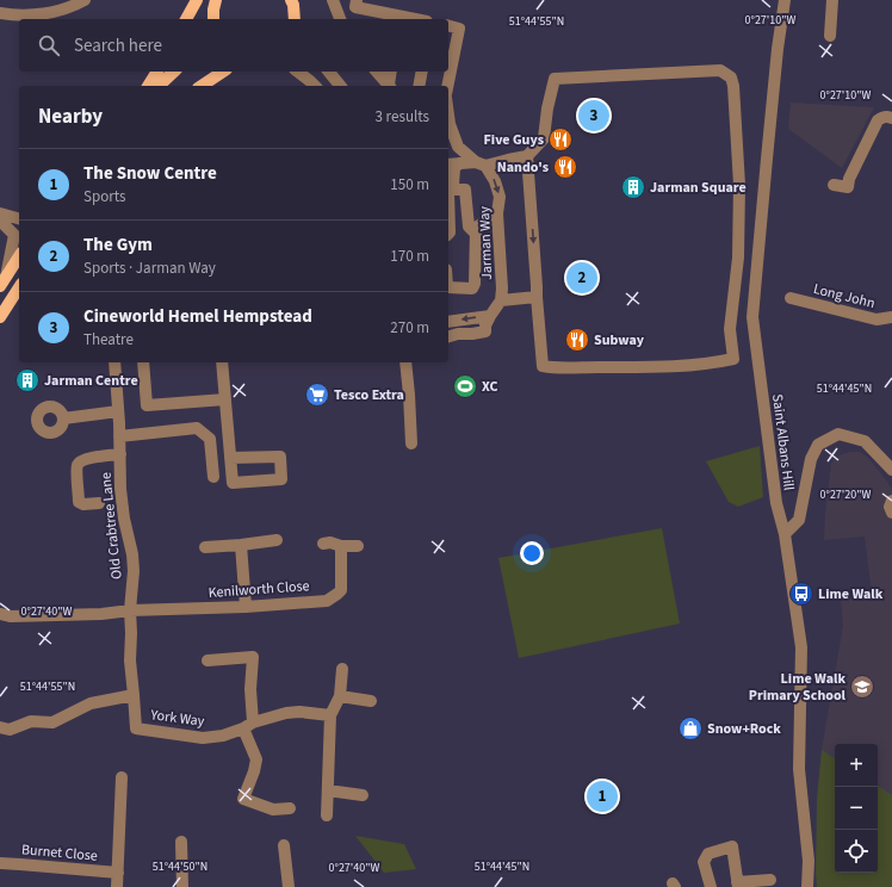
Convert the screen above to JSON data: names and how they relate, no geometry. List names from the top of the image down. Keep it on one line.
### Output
{"streets":{"street":["Jarman Way","Long John","Saint Albans Hill","Old Crabtree Lane","Kenilworth Close","York Way","Burnet Close"]},"crossings":[["Old Crabtree Lane","Kenilworth Close"],["Old Crabtree Lane","York Way"],["Kenilworth Close","York Way"]],"places":{"restaurant":["Five Guys","Nando's","Subway"],"building":["Jarman Square","Jarman Centre"],"sports":["XC"],"supermarket":["Tesco Extra"],"bus stop":["Lime Walk"],"school or university":["Lime Walk Primary School"],"shop":["Snow+Rock"]},"page":{"search":"Search here","heading":["Nearby","3 results"],"pins":["3","2","1"],"list":[{"mark":"1","name":"The Snow Centre","note":"Sports","value":"150 m"},{"mark":"2","name":"The Gym","note":"Sports · Jarman Way","value":"170 m"},{"mark":"3","name":"Cineworld Hemel Hempstead","note":"Theatre","value":"270 m"}],"map_buttons":["+","−"]},"coordinates":["0°27'10\"W","51°44'55\"N","51°44'45\"N","0°27'20\"W","0°27'40\"W","51°44'50\"N"]}
